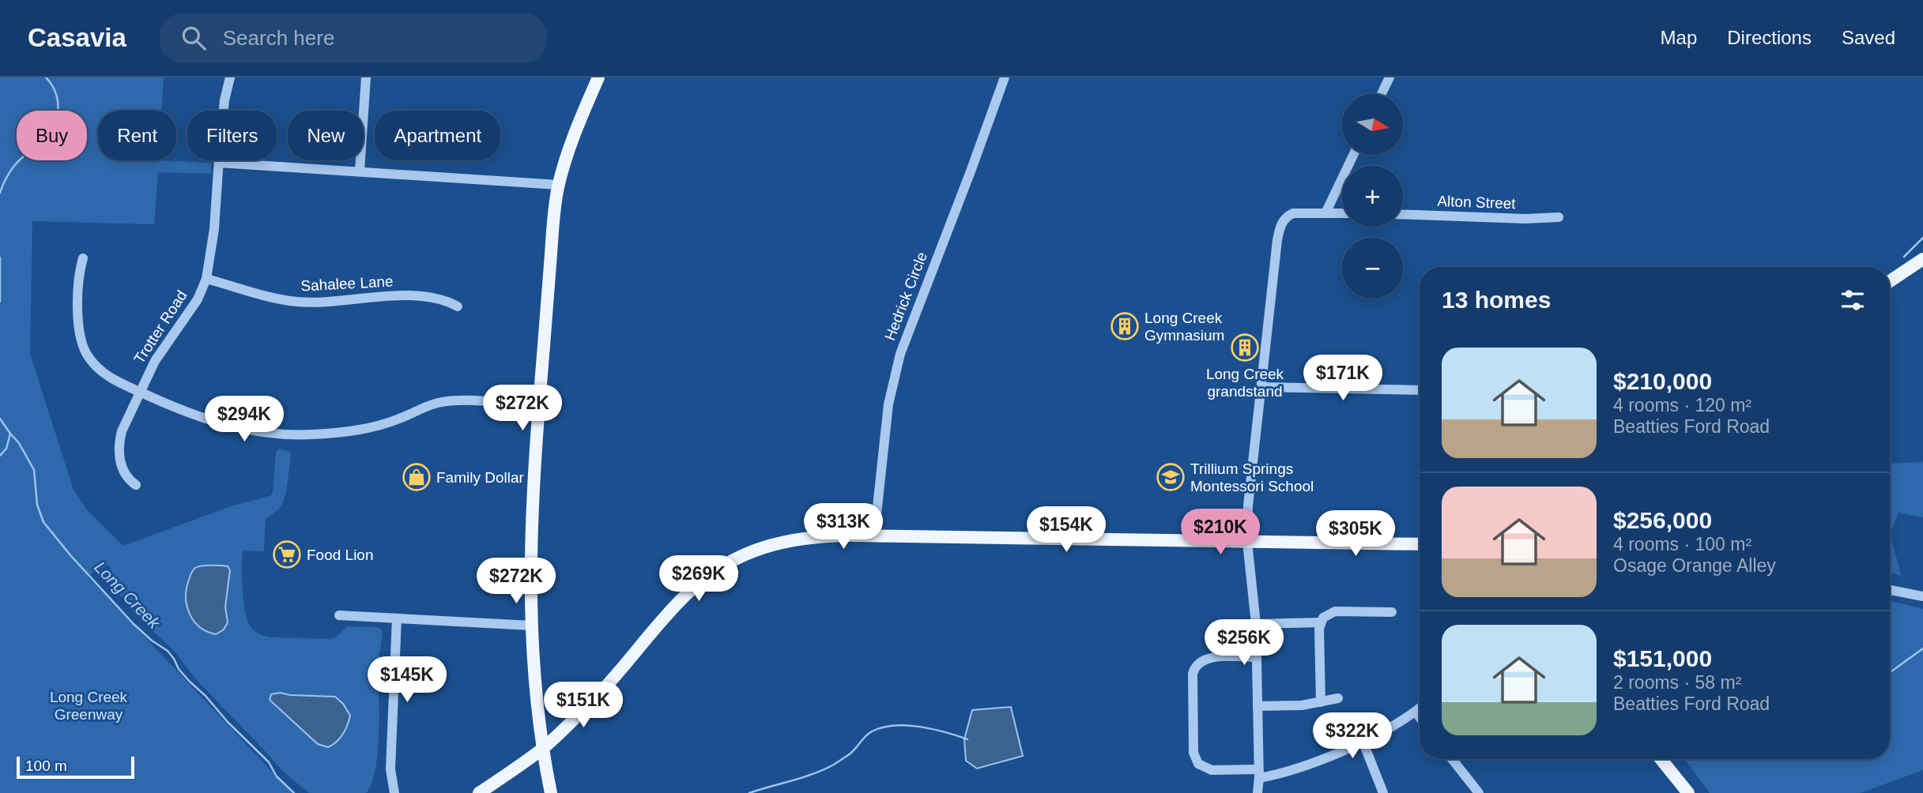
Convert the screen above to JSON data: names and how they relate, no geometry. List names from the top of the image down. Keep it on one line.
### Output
{"streets":{"street":["Alton Street","Sahalee Lane","Hedrick Circle","Trotter Road"]},"crossings":[["Sahalee Lane","Trotter Road"]],"water":["Long Creek"],"parks":["Long Creek Greenway"],"places":{"building":["Long Creek Gymnasium","Long Creek grandstand"],"shop":["Family Dollar"],"school or university":["Trillium Springs Montessori School"],"supermarket":["Food Lion"]},"scale_bar":"100 m","north":"right","page":{"header":"Casavia","search":"Search here","nav":["Map","Directions","Saved"],"map_buttons":["+","−"],"chip":["Buy","Rent","Filters","New","Apartment"],"heading":"13 homes","list":[{"name":"$210,000","note":"4 rooms · 120 m² · Beatties Ford Road"},{"name":"$256,000","note":"4 rooms · 100 m² · Osage Orange Alley"},{"name":"$151,000","note":"2 rooms · 58 m² · Beatties Ford Road"}],"price":["$171K","$272K","$294K","$313K","$154K","$210K","$305K","$269K","$272K","$256K","$145K","$151K","$322K"],"scale":"100 m"}}
